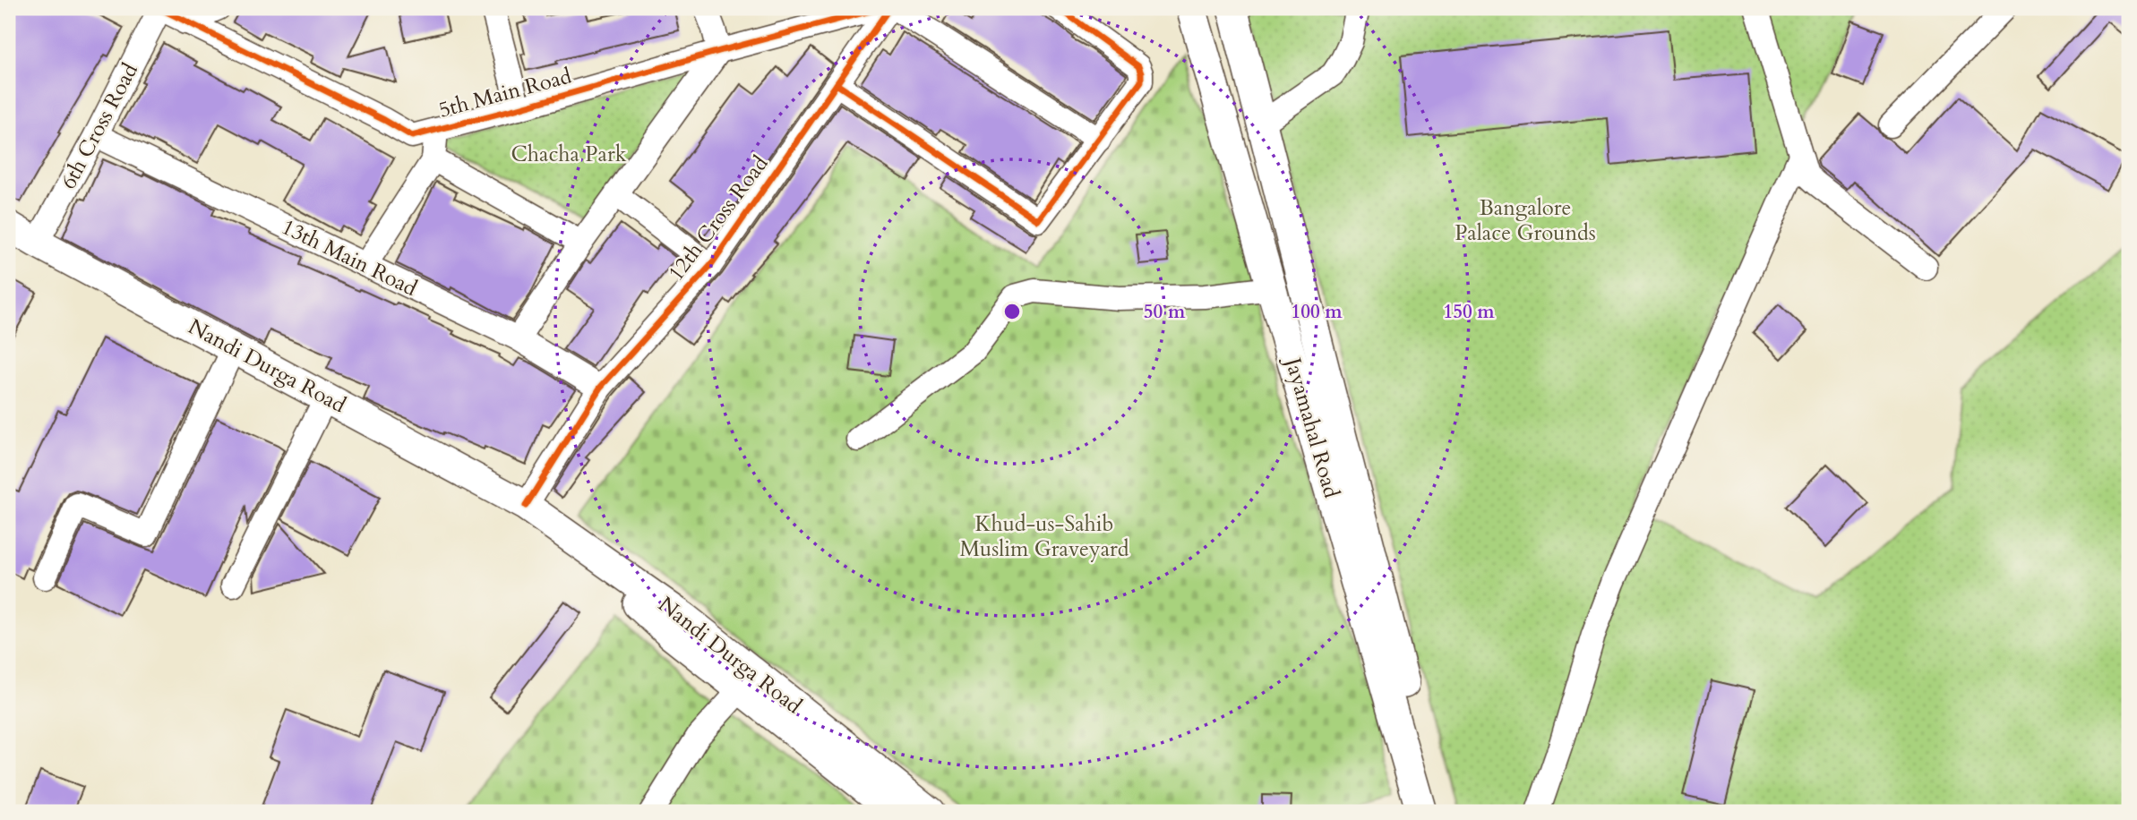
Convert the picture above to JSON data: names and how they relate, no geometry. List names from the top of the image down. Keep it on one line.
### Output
{"streets":{"main road":["Nandi Durga Road","Jayamahal Road"],"street":["5th Main Road","6th Cross Road","12th Cross Road","13th Main Road"]},"crossings":[["5th Main Road","6th Cross Road"],["6th Cross Road","13th Main Road"],["6th Cross Road","Nandi Durga Road"],["12th Cross Road","13th Main Road"],["12th Cross Road","Nandi Durga Road"]],"parks":["Chacha Park","Bangalore Palace Grounds","Khud-us-Sahib Muslim Graveyard"],"rings":["50 m","100 m","150 m"]}
